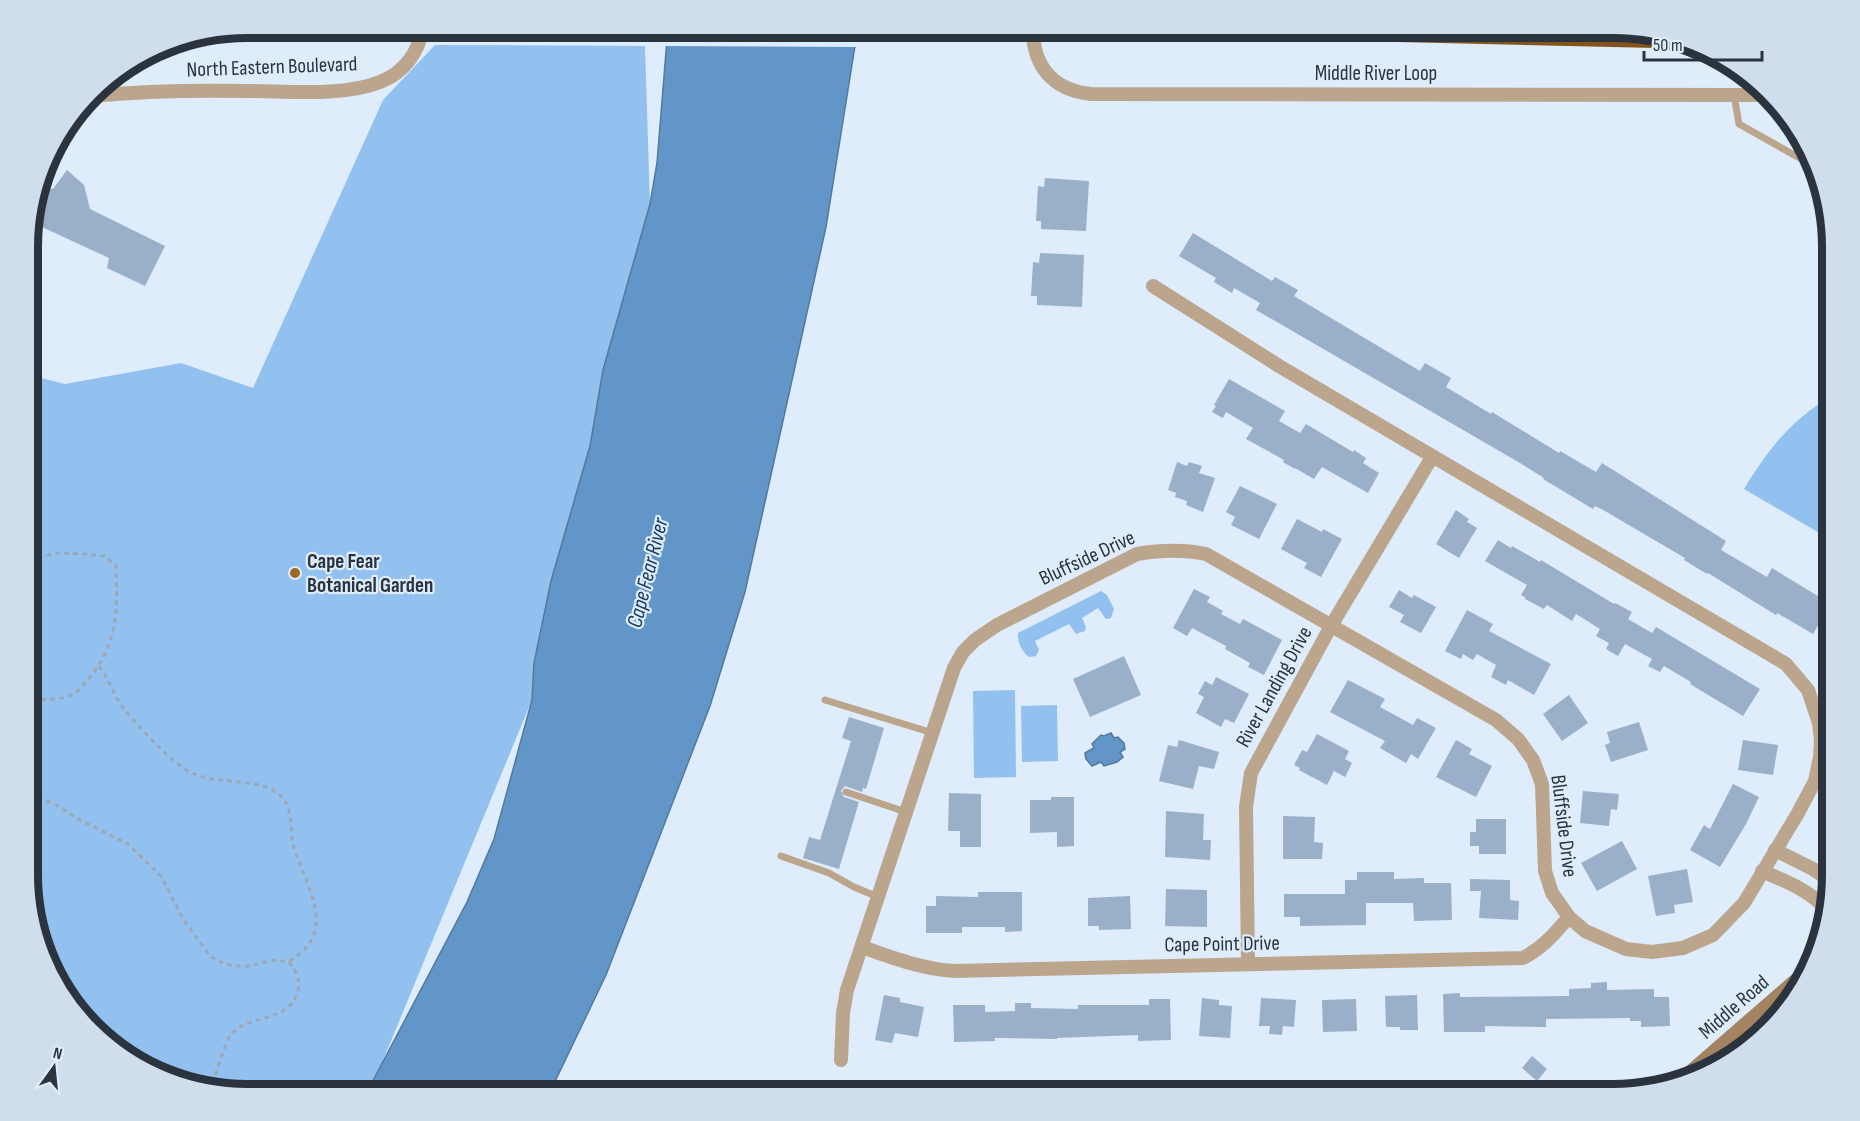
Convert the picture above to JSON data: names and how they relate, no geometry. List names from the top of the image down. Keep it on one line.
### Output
{"streets":{"main road":["Middle Road"],"street":["North Eastern Boulevard","Middle River Loop","Bluffside Drive","River Landing Drive","Cape Point Drive"]},"crossings":[["Bluffside Drive","River Landing Drive"],["Bluffside Drive","Cape Point Drive"],["River Landing Drive","Cape Point Drive"]],"water":["Cape Fear River"],"places":["Cape Fear Botanical Garden"],"scale_bar":"50 m","north":"top"}
